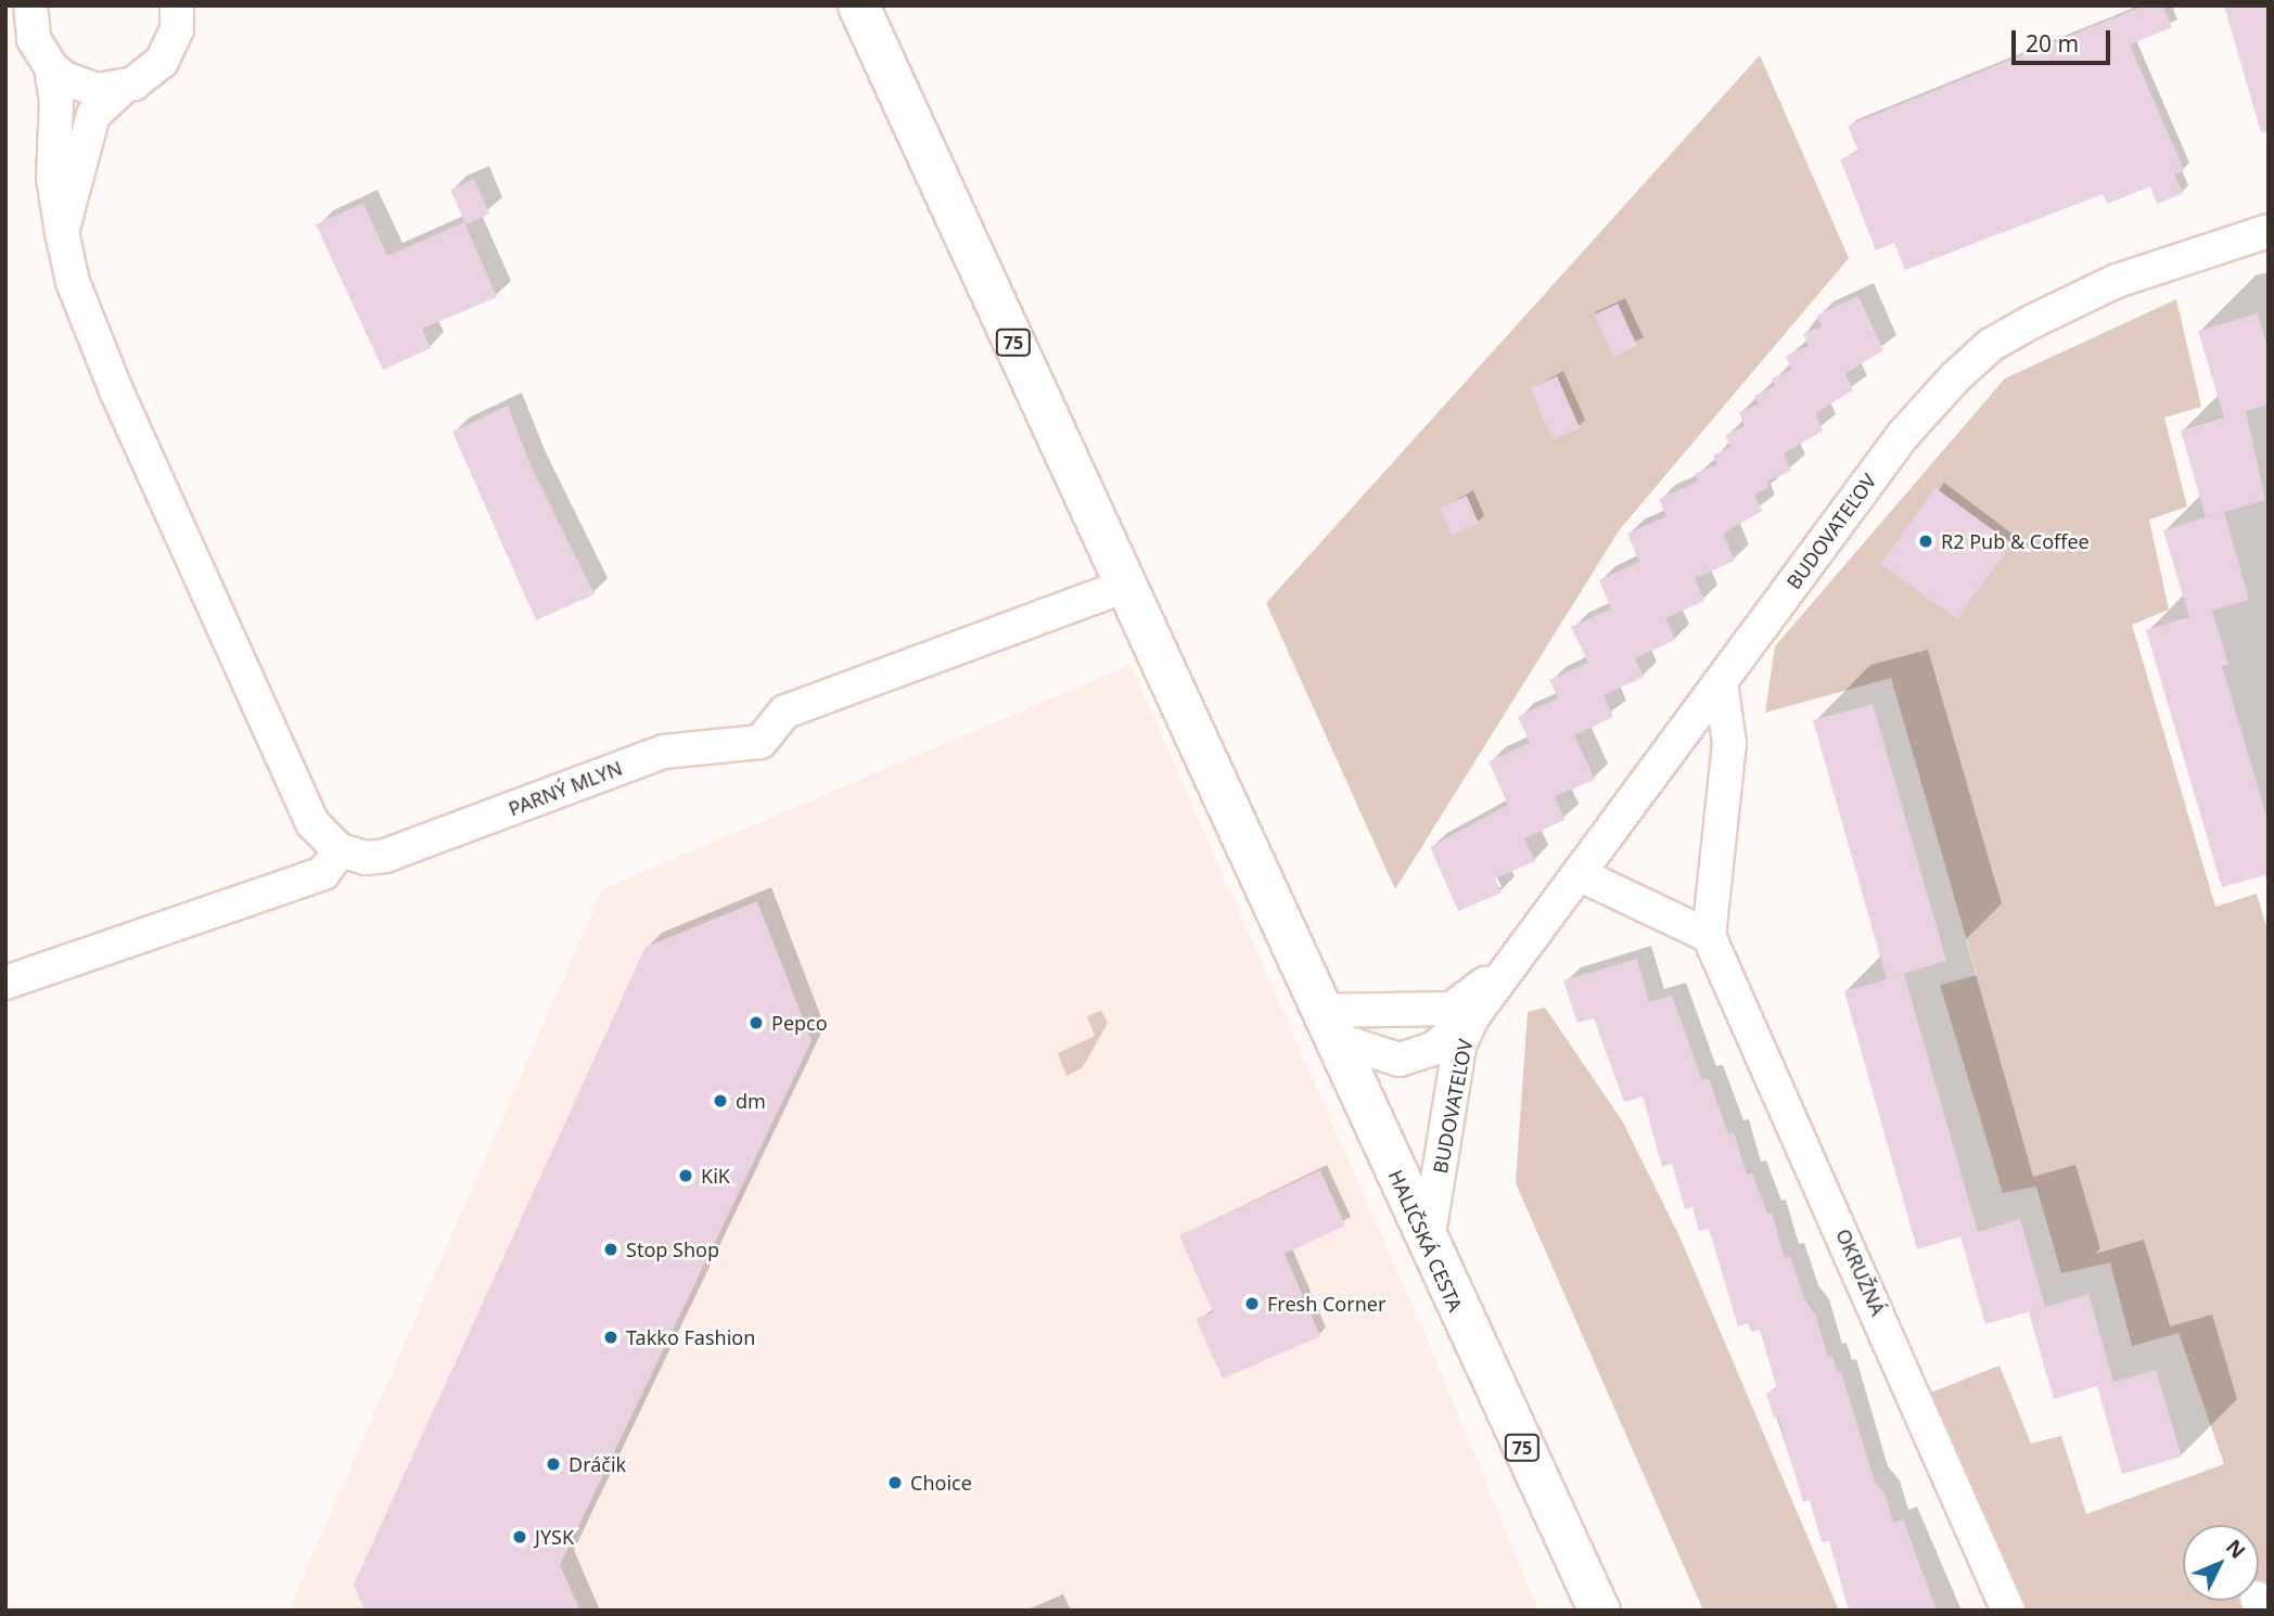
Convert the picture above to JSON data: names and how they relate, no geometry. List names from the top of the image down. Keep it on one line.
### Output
{"streets":{"main road":["75","HALIČSKÁ CESTA"],"street":["BUDOVATEĽOV","PARNÝ MLYN","OKRUŽNÁ"]},"crossings":[["75","PARNÝ MLYN"],["75","HALIČSKÁ CESTA"],["BUDOVATEĽOV","HALIČSKÁ CESTA"],["PARNÝ MLYN","HALIČSKÁ CESTA"]],"places":["R2 Pub & Coffee","Pepco","dm","KiK","Stop Shop","Fresh Corner","Takko Fashion","Dráčik","Choice","JYSK"],"scale_bar":"20 m","north":"top right"}
